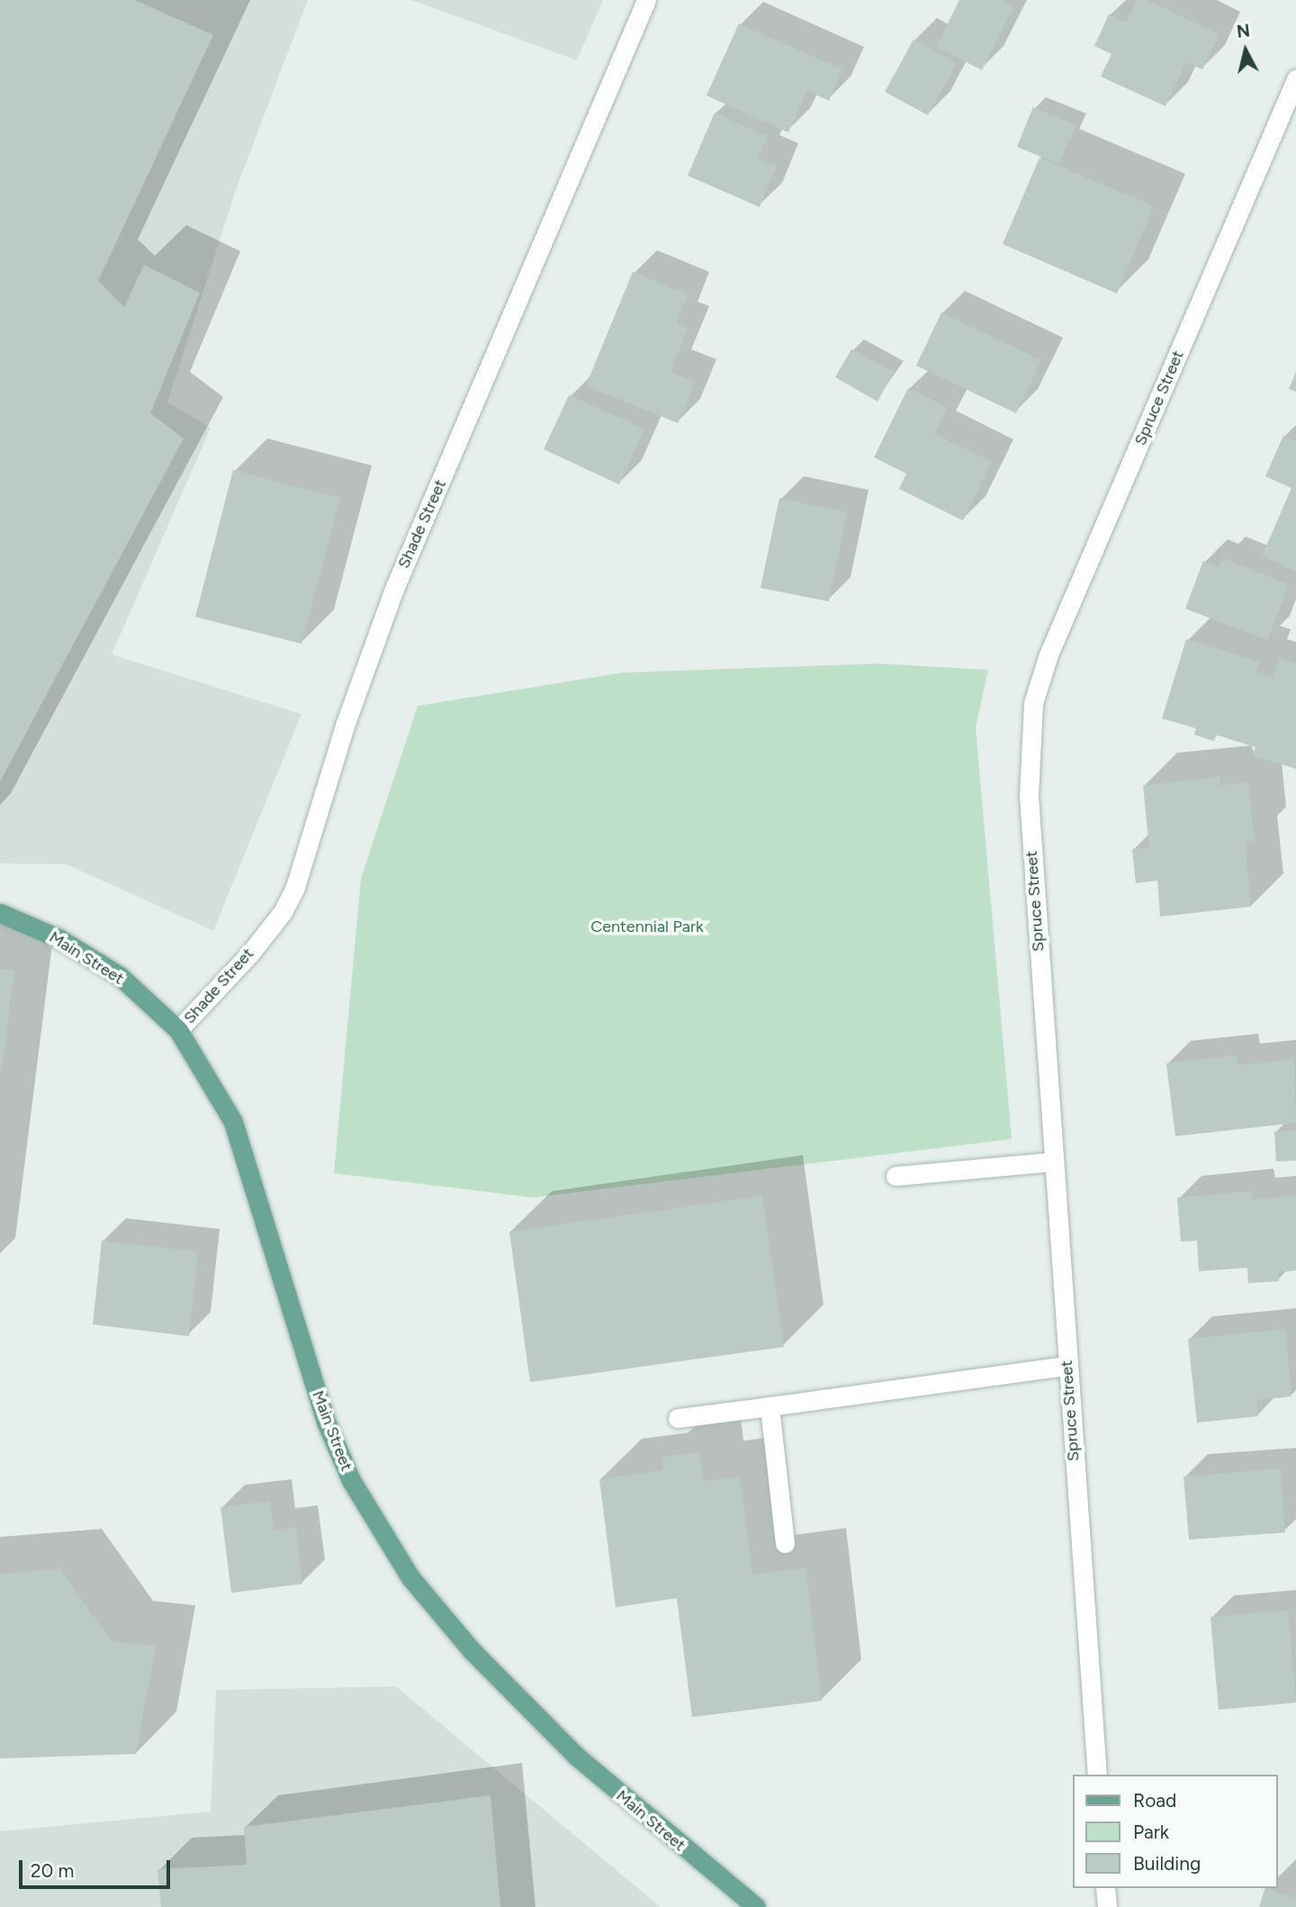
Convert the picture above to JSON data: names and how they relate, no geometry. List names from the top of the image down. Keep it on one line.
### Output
{"streets":{"main road":["Main Street"],"street":["Spruce Street","Shade Street"]},"crossings":[["Shade Street","Main Street"]],"parks":["Centennial Park"],"legend":["Road","Park","Building"],"scale_bar":"20 m","north":"top"}
